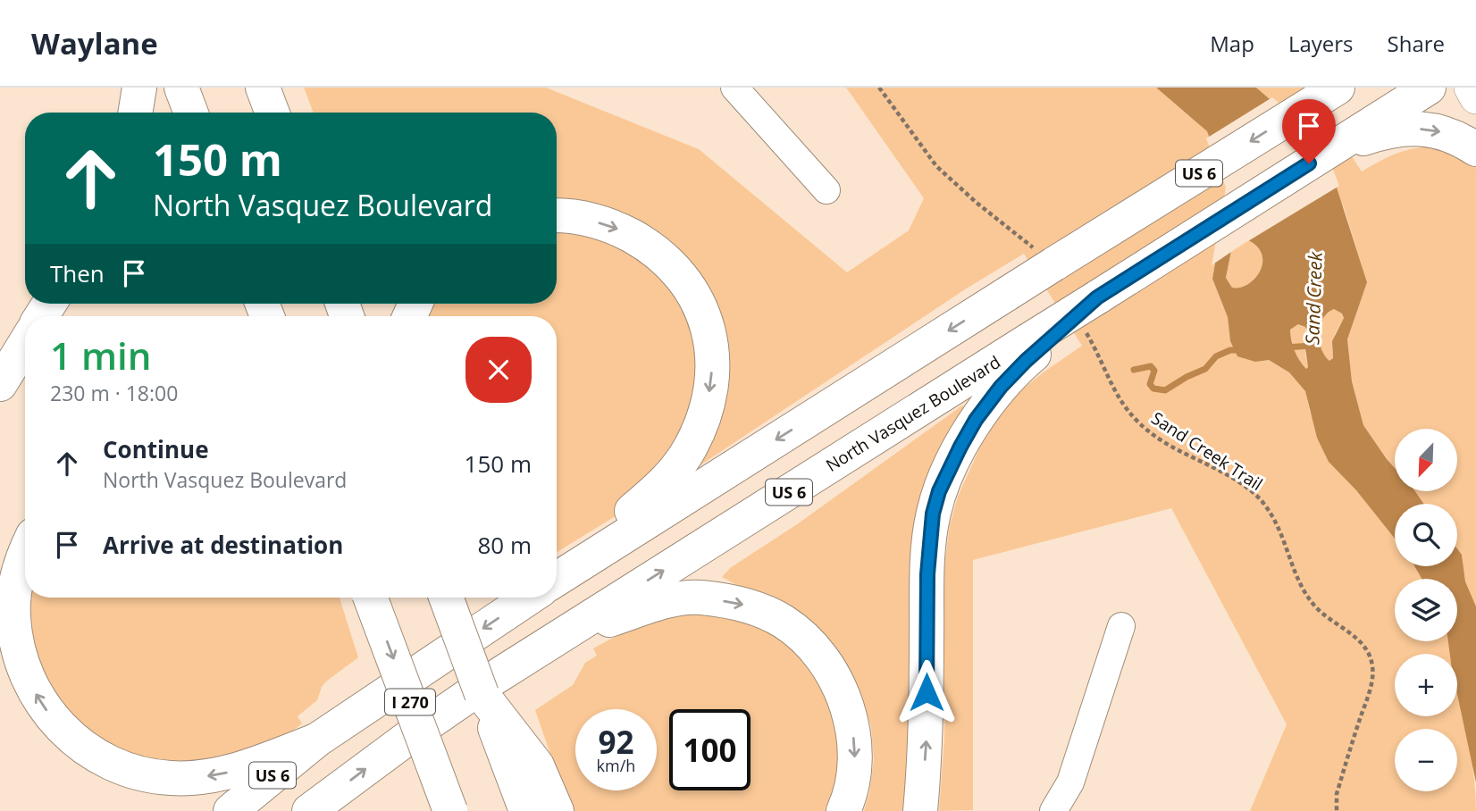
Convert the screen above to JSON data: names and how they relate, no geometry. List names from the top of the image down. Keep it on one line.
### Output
{"streets":{"highway":["US 6","North Vasquez Boulevard","I 270"],"path":["Sand Creek Trail"]},"water":["Sand Creek"],"north":"bottom left","page":{"header":"Waylane","nav":["Map","Layers","Share"],"turn":["150 m","North Vasquez Boulevard"],"then":"Then","heading":["1 min","230 m · 18:00"],"list":[{"name":"Continue","note":"North Vasquez Boulevard","value":"150 m"},{"name":"Arrive at destination","value":"80 m"}],"map_buttons":["+","−"],"speed":"92 km/h","limit":"100"}}
